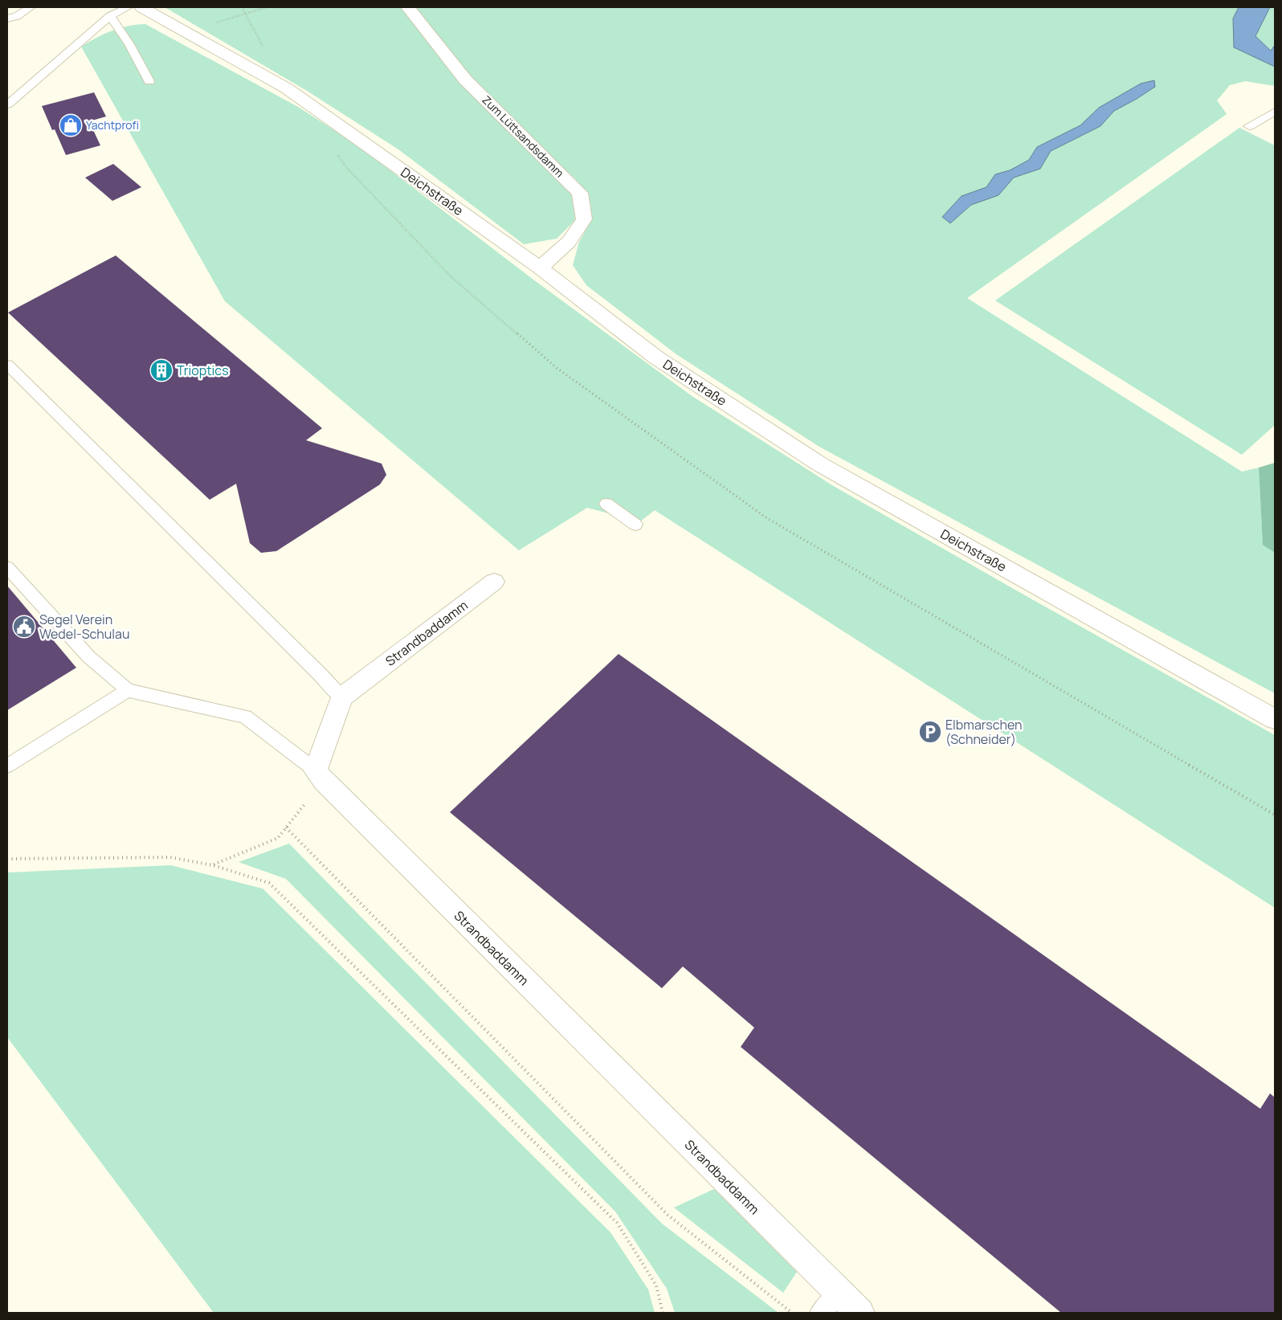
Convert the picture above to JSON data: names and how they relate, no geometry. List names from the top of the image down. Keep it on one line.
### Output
{"streets":{"street":["Zum Lüttsandsdamm","Deichstraße","Strandbaddamm"]},"crossings":[["Zum Lüttsandsdamm","Deichstraße"]],"places":{"shop":["Yachtprofi"],"building":["Trioptics"],"public building":["Segel Verein Wedel-Schulau"],"parking":["Elbmarschen (Schneider)"]}}
